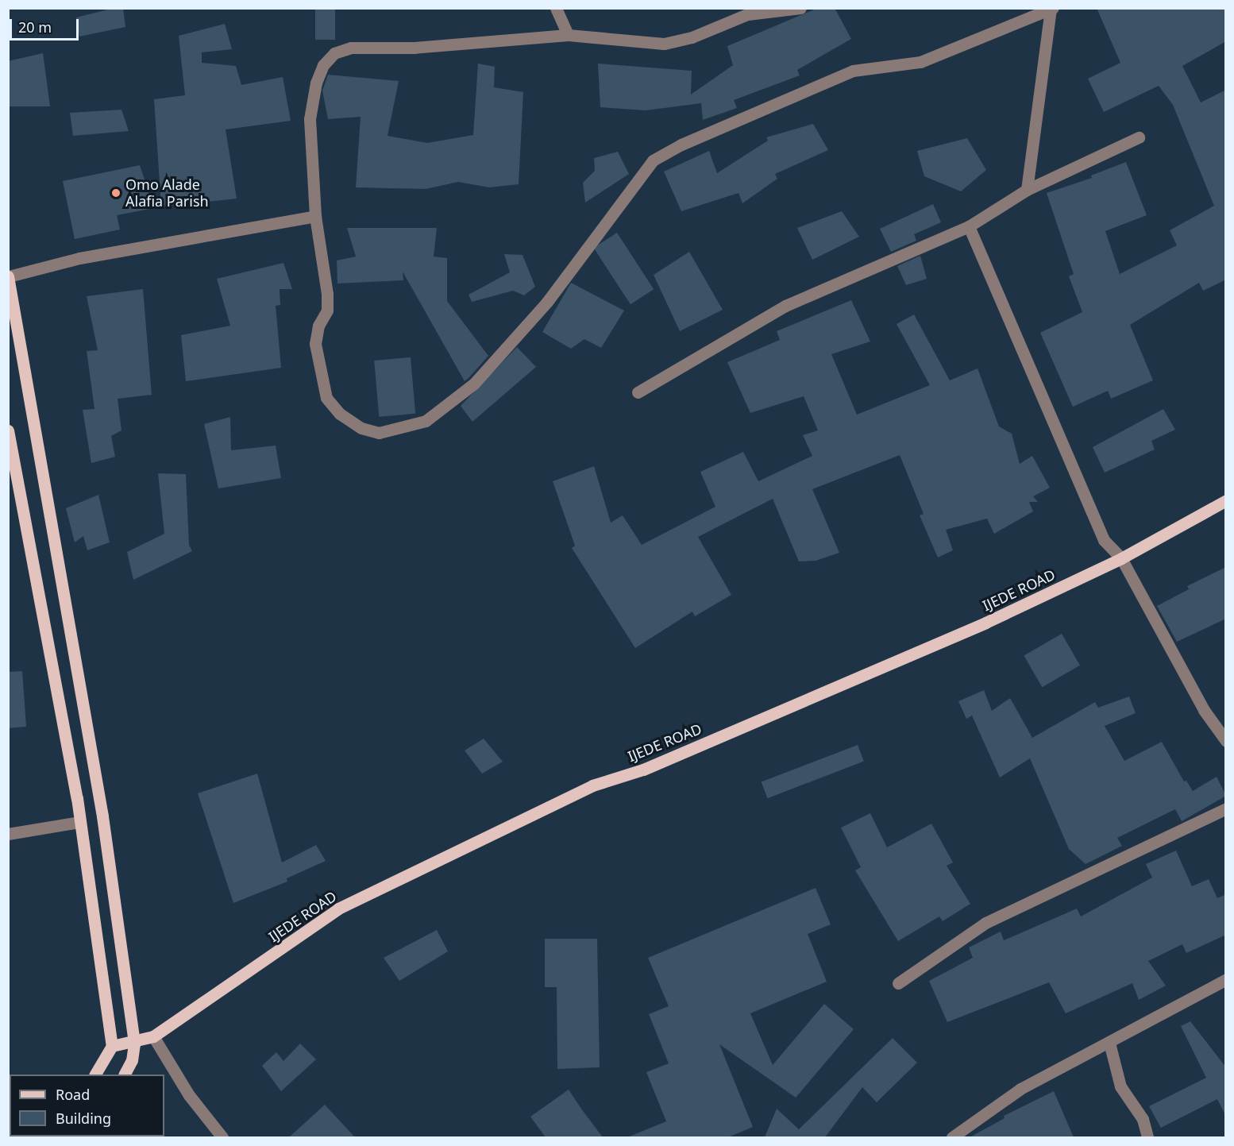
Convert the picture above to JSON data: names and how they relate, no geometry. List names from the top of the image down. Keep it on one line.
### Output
{"streets":{"main road":["IJEDE ROAD"]},"places":["Omo Alade Alafia Parish"],"legend":["Road","Building"],"scale_bar":"20 m"}
